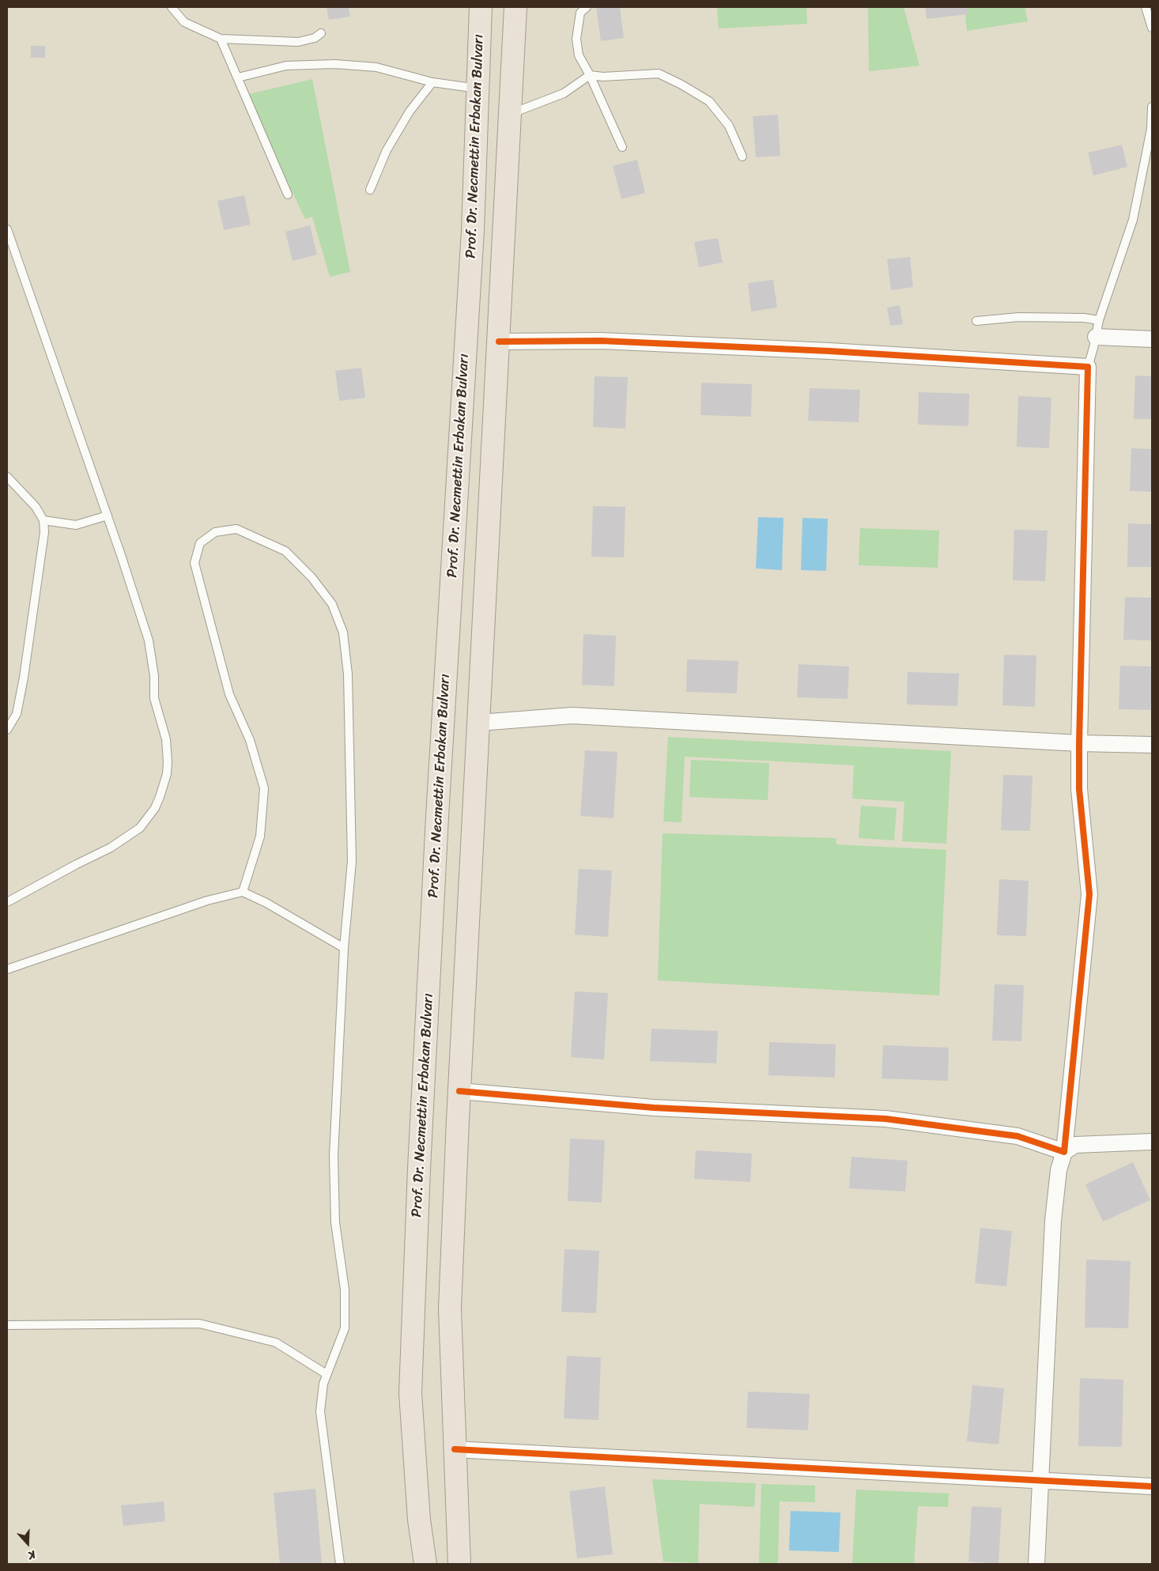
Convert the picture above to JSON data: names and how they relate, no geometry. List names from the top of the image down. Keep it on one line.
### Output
{"streets":{"main road":["Prof. Dr. Necmettin Erbakan Bulvarı"]},"north":"bottom"}
